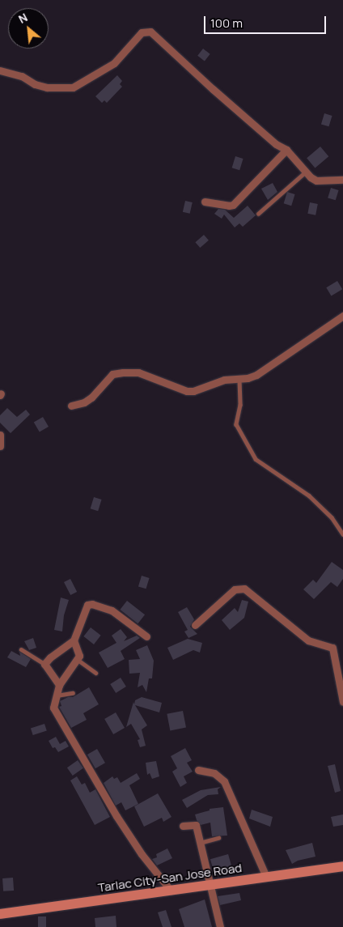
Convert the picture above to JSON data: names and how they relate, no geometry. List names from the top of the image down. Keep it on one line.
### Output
{"streets":{"main road":["Tarlac City-San Jose Road"]},"scale_bar":"100 m","north":"top left"}
